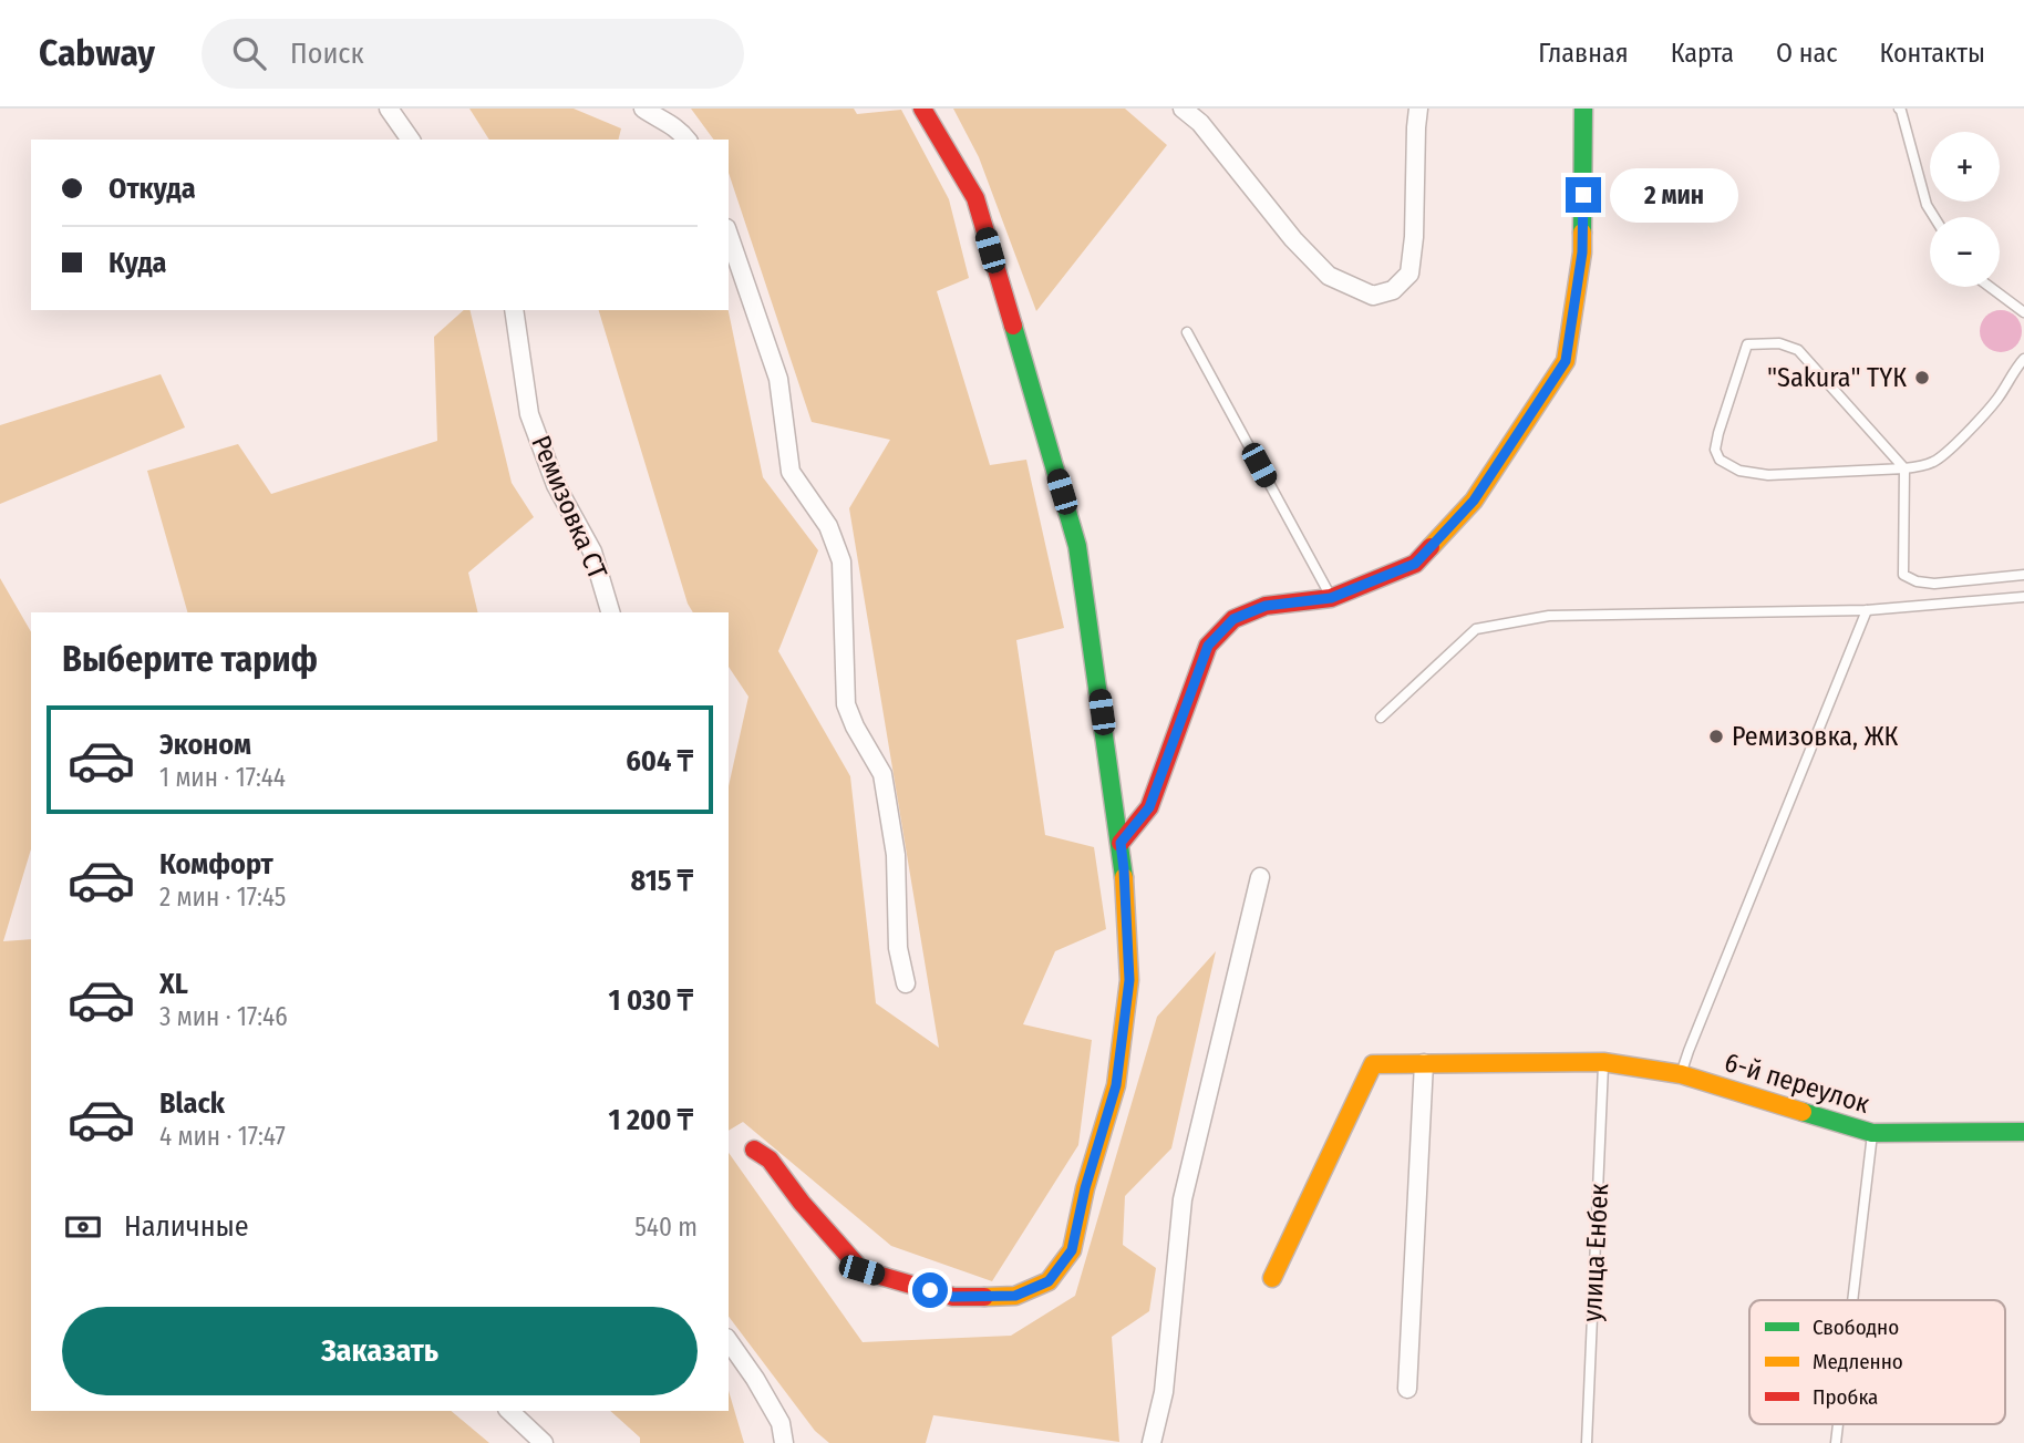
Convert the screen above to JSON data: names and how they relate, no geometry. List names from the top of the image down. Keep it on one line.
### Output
{"streets":{"street":["Ремизовка СТ","6-й переулок"],"lane":["улица Енбек"]},"crossings":[["6-й переулок","улица Енбек"]],"places":["\"Sakura\" ТҮК","Ремизовка, ЖК"],"legend":["Свободно","Медленно","Пробка"],"page":{"header":"Cabway","search":"Поиск","nav":["Главная","Карта","О нас","Контакты"],"map_buttons":["+","−"],"banner":["Откуда","Куда"],"bubble":"2 мин","heading":"Выберите тариф","list":[{"name":"Эконом","note":"1 мин · 17:44","value":"604 ₸"},{"name":"Комфорт","note":"2 мин · 17:45","value":"815 ₸"},{"name":"XL","note":"3 мин · 17:46","value":"1 030 ₸"},{"name":"Black","note":"4 мин · 17:47","value":"1 200 ₸"}],"pay":["Наличные","540 m"],"buttons":"Заказать"}}
